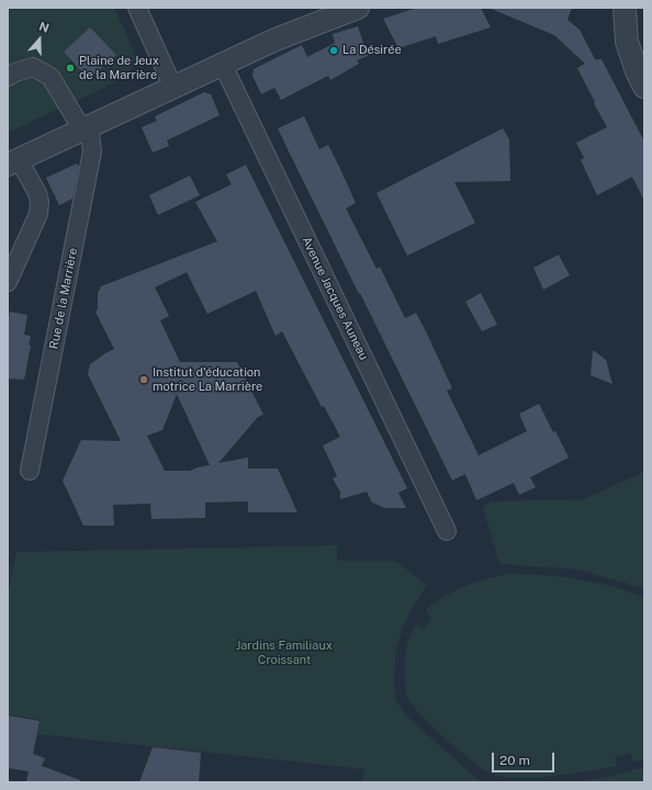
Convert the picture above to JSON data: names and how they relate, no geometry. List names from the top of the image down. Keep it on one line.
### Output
{"streets":{"street":["Rue de la Marrière","Avenue Jacques Auneau"]},"parks":["Jardins Familiaux Croissant"],"places":["La Désirée","Plaine de Jeux de la Marrière","Institut d'éducation motrice La Marrière"],"scale_bar":"20 m","north":"top"}
